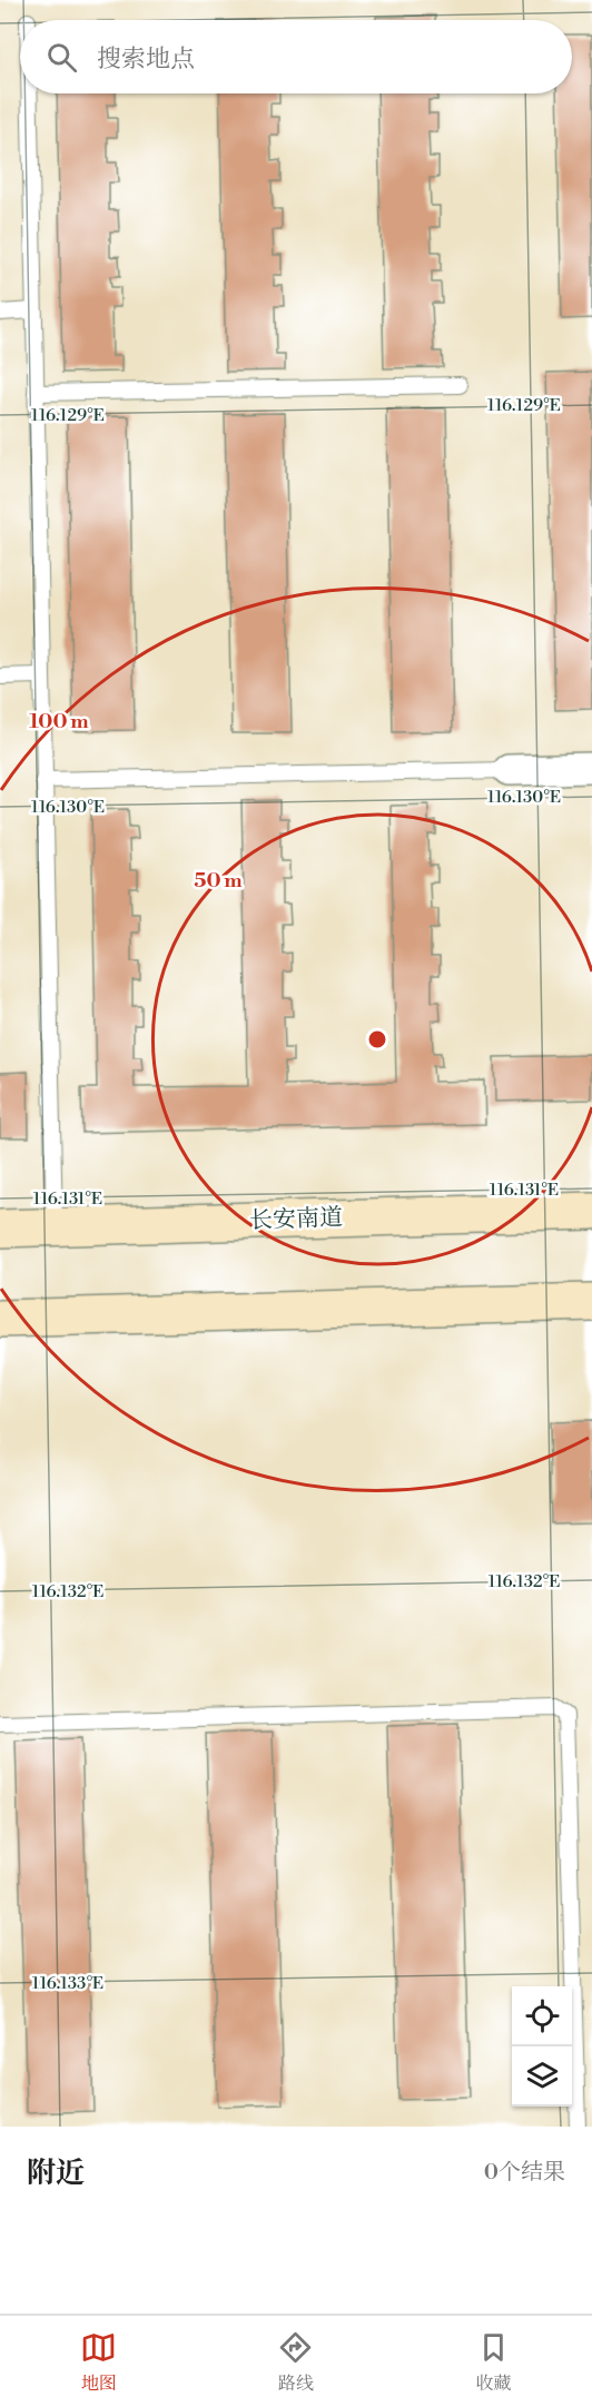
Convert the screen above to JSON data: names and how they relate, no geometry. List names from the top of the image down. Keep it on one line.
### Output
{"streets":{"main road":["长安南道"]},"page":{"search":"搜索地点","heading":["附近","0个结果"],"nav":["地图","路线","收藏"]},"coordinates":["116.129°E","116.130°E","116.131°E","116.132°E","116.133°E"],"rings":["100 m","50 m"]}
